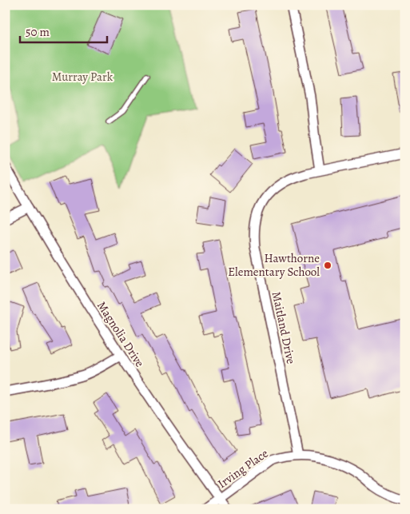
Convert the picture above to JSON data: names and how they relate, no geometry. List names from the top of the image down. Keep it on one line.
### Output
{"streets":{"street":["Maitland Drive","Magnolia Drive","Irving Place"]},"crossings":[["Maitland Drive","Irving Place"],["Magnolia Drive","Irving Place"]],"parks":["Murray Park"],"places":["Hawthorne Elementary School"],"scale_bar":"50 m"}
